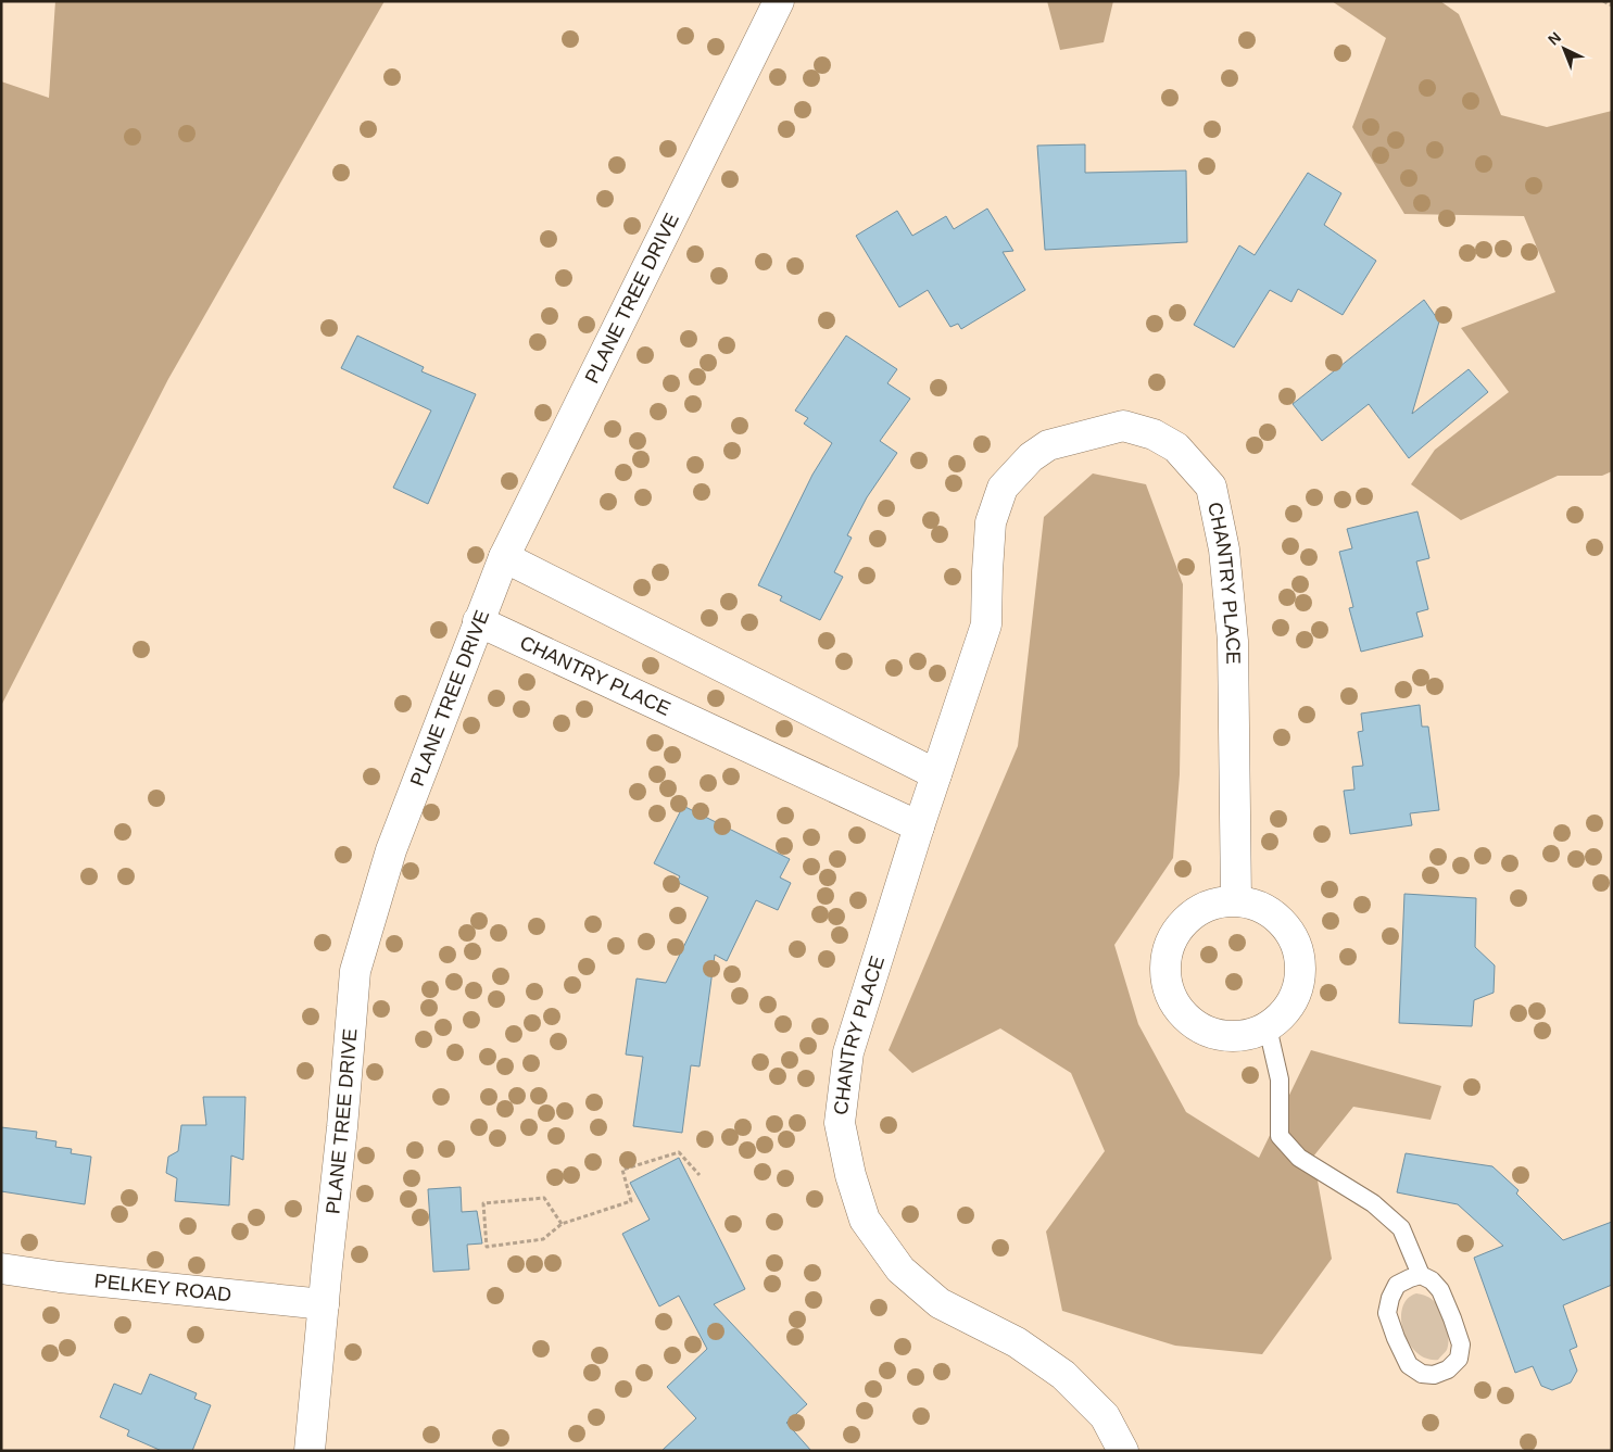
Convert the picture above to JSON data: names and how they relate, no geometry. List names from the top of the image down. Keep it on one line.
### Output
{"streets":{"street":["PLANE TREE DRIVE","CHANTRY PLACE","PELKEY ROAD"]},"crossings":[["PLANE TREE DRIVE","CHANTRY PLACE"],["PLANE TREE DRIVE","PELKEY ROAD"]],"north":"top left"}
